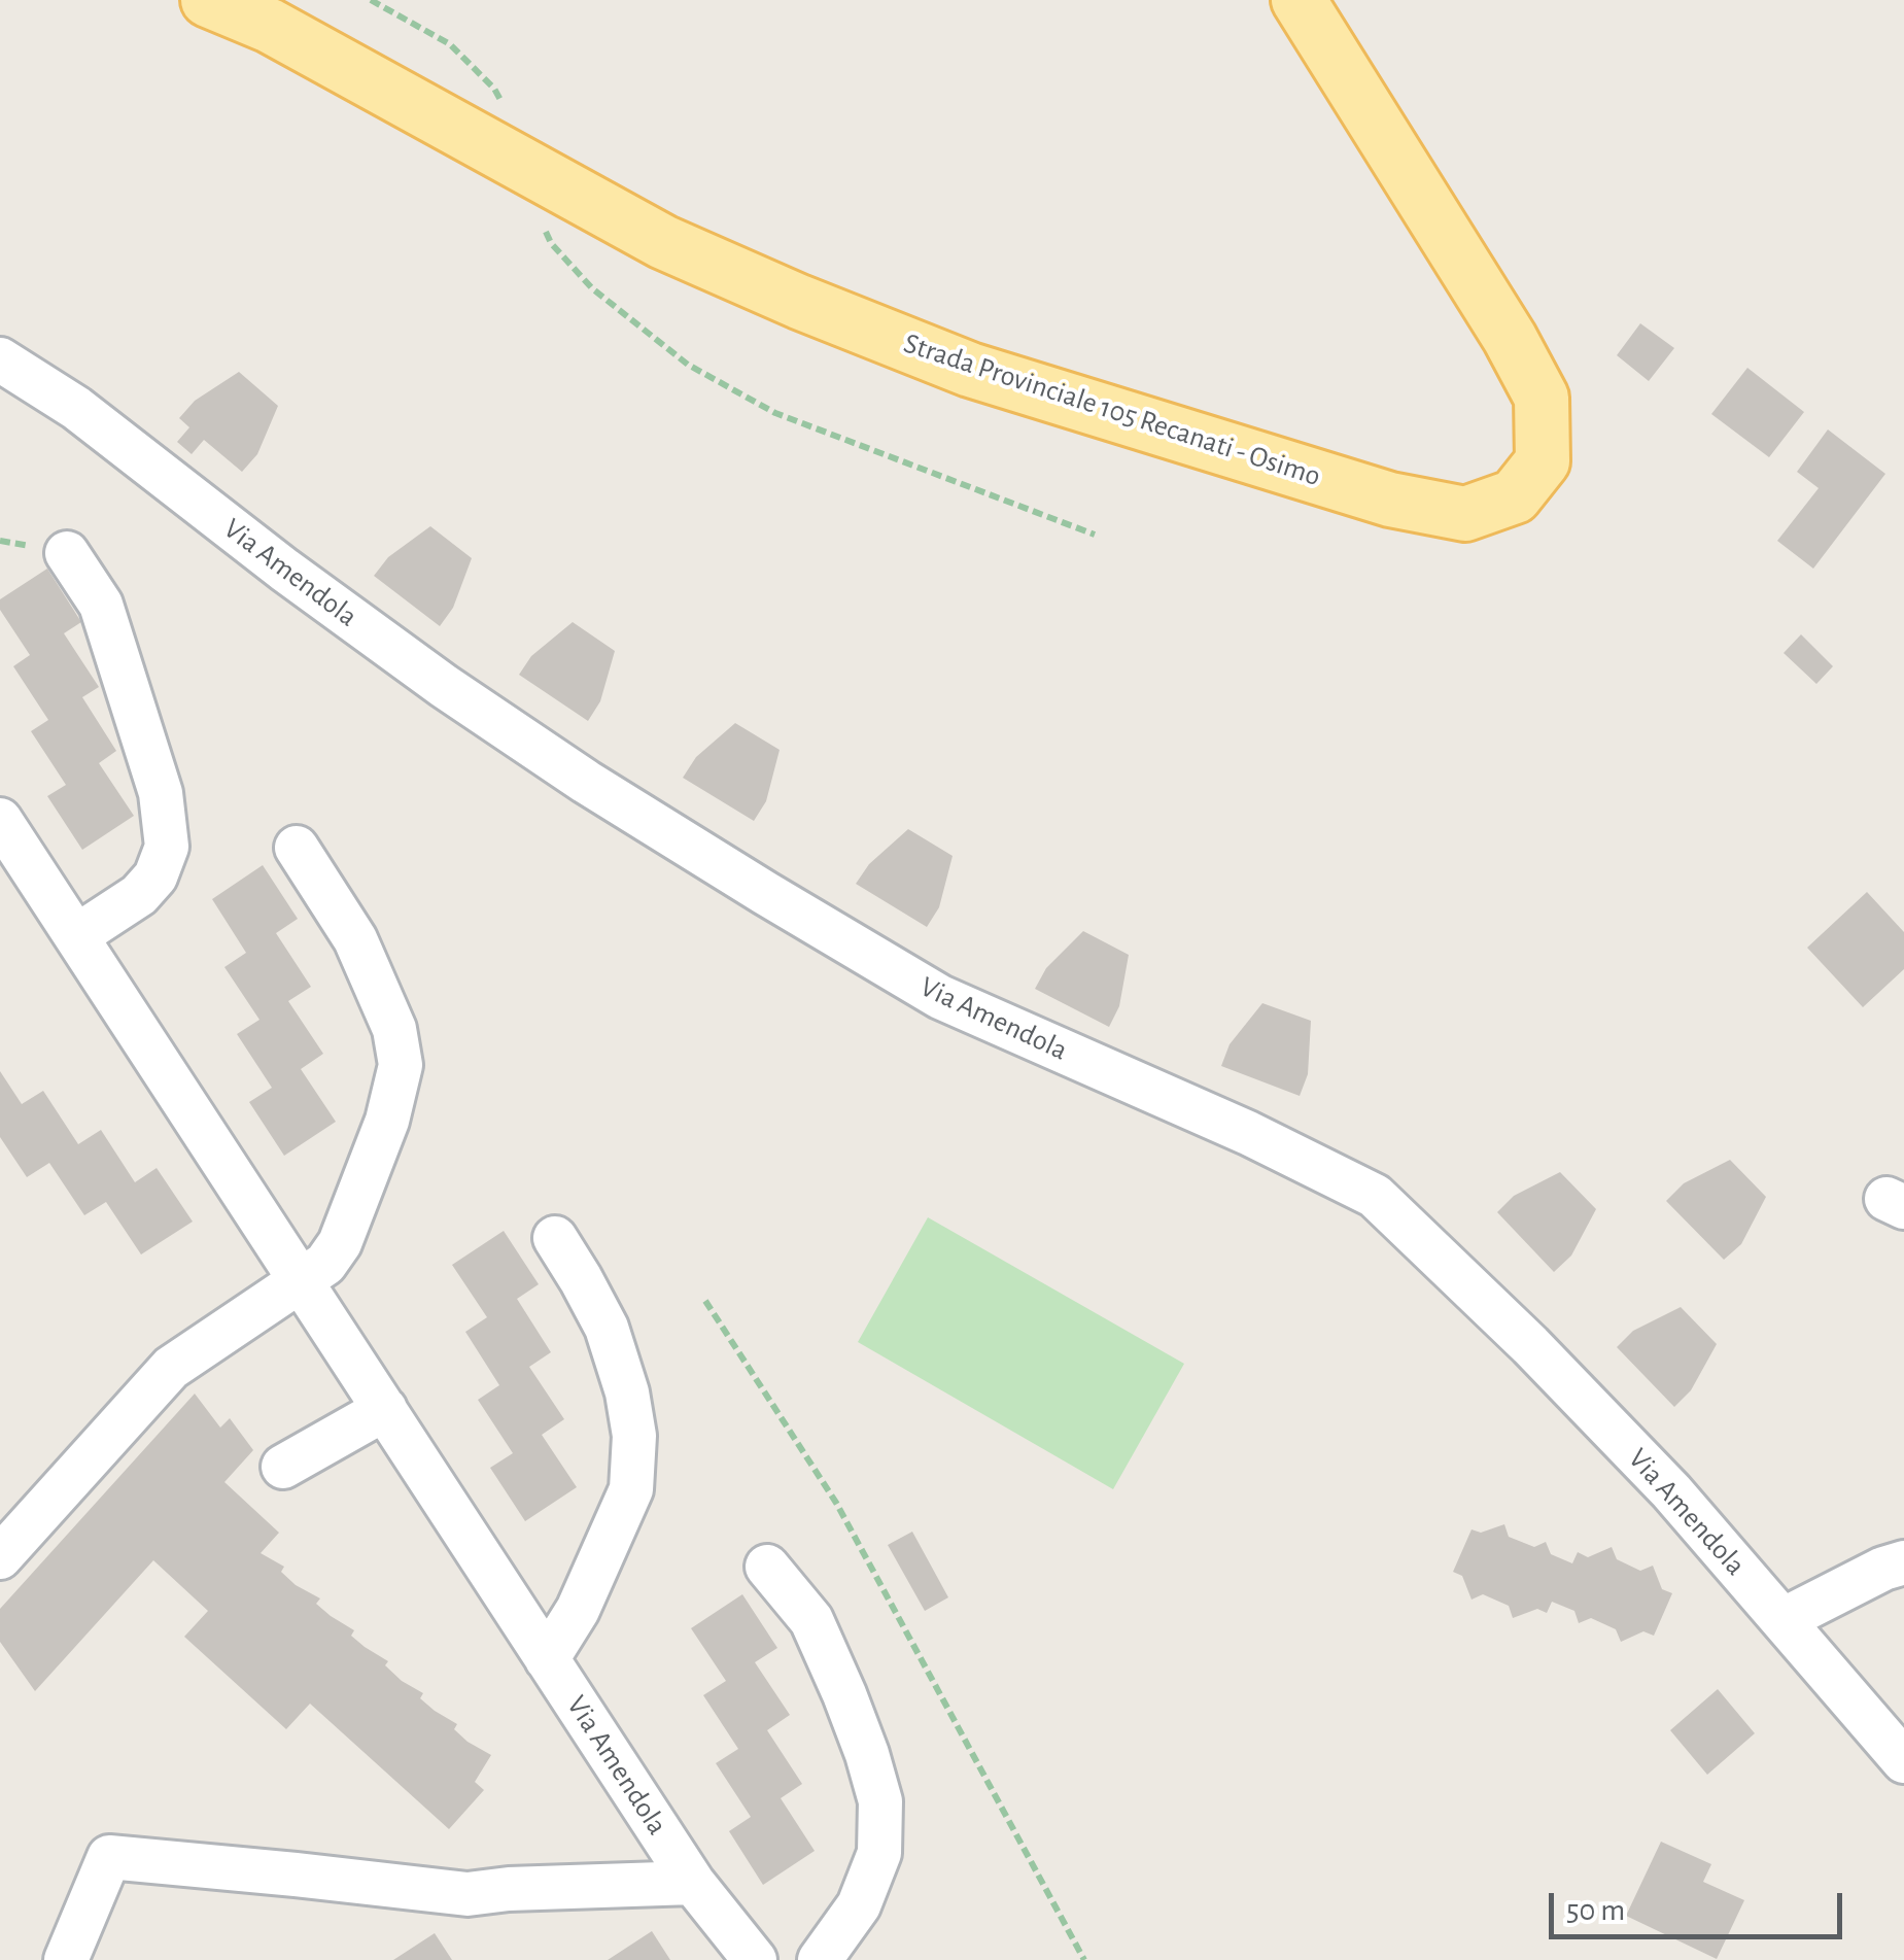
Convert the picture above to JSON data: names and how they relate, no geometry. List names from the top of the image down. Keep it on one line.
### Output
{"streets":{"main road":["Strada Provinciale 105 Recanati - Osimo"],"street":["Via Amendola"]},"scale_bar":"50 m"}
